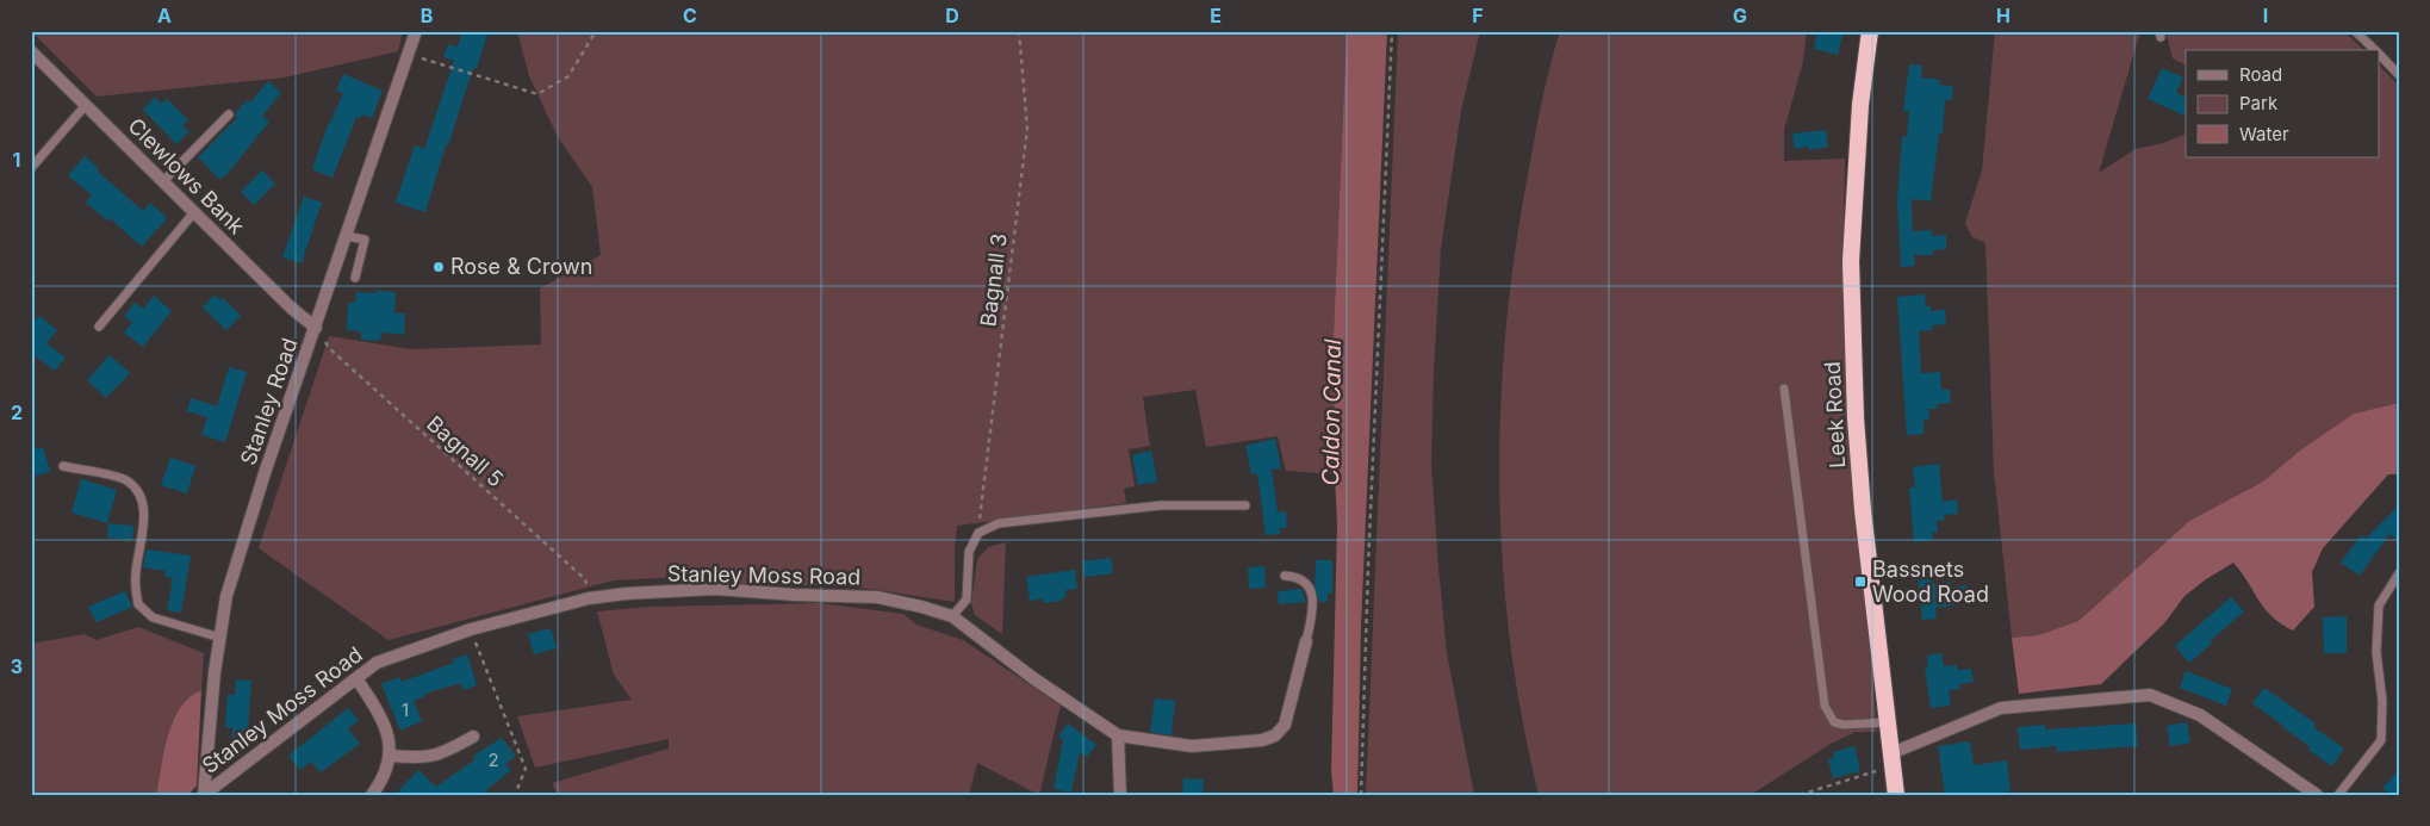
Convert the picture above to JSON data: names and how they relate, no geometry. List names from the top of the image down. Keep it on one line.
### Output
{"streets":{"highway":["Leek Road"],"street":["Clewlows Bank","Stanley Road","Stanley Moss Road"],"path":["Bagnall 3","Bagnall 5"]},"crossings":[["Clewlows Bank","Stanley Road"],["Clewlows Bank","Bagnall 5"],["Stanley Road","Bagnall 5"],["Stanley Road","Stanley Moss Road"],["Bagnall 5","Stanley Moss Road"]],"water":["Caldon Canal"],"places":{"other":["Rose & Crown"],"transit":["Bassnets Wood Road"]},"house_numbers":["1","2"],"legend":["Road","Park","Water"],"grid":{"columns":["A","B","C","D","E","F","G","H","I"],"rows":["1","2","3"]}}
